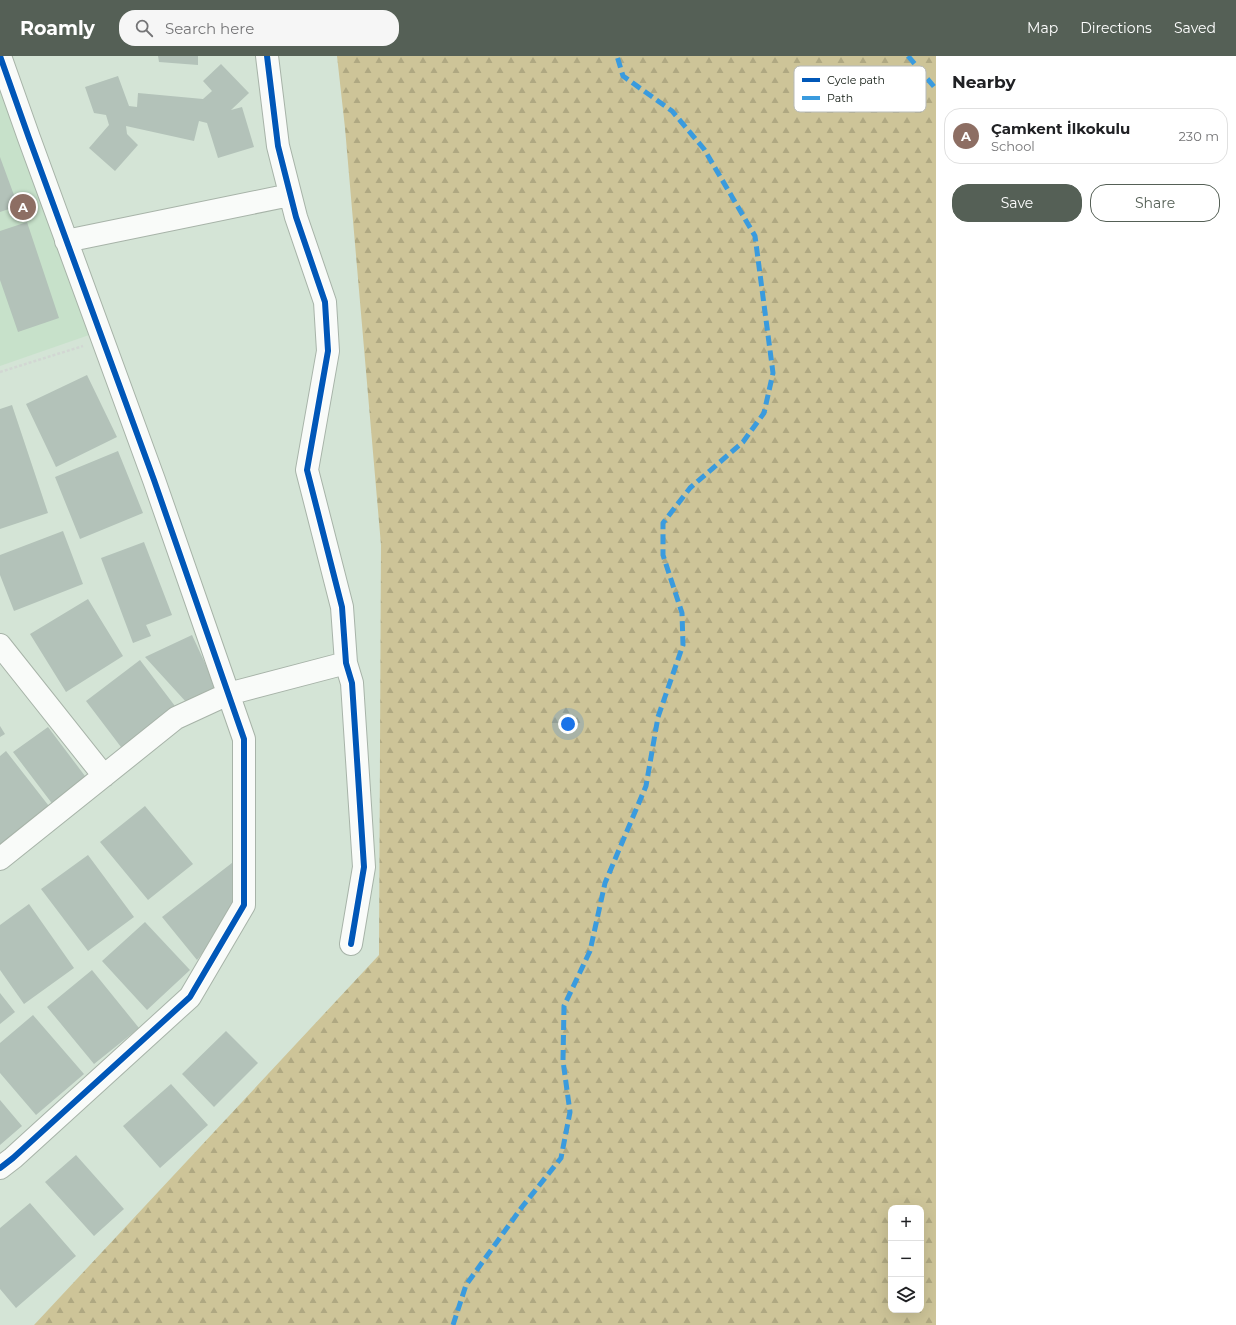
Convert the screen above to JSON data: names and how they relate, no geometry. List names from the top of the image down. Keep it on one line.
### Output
{"legend":["Cycle path","Path"],"page":{"header":"Roamly","search":"Search here","nav":["Map","Directions","Saved"],"heading":"Nearby","list":[{"mark":"A","name":"Çamkent İlkokulu","note":"School","value":"230 m"}],"buttons":["Save","Share"],"pins":"A","map_buttons":["+","−"]}}
